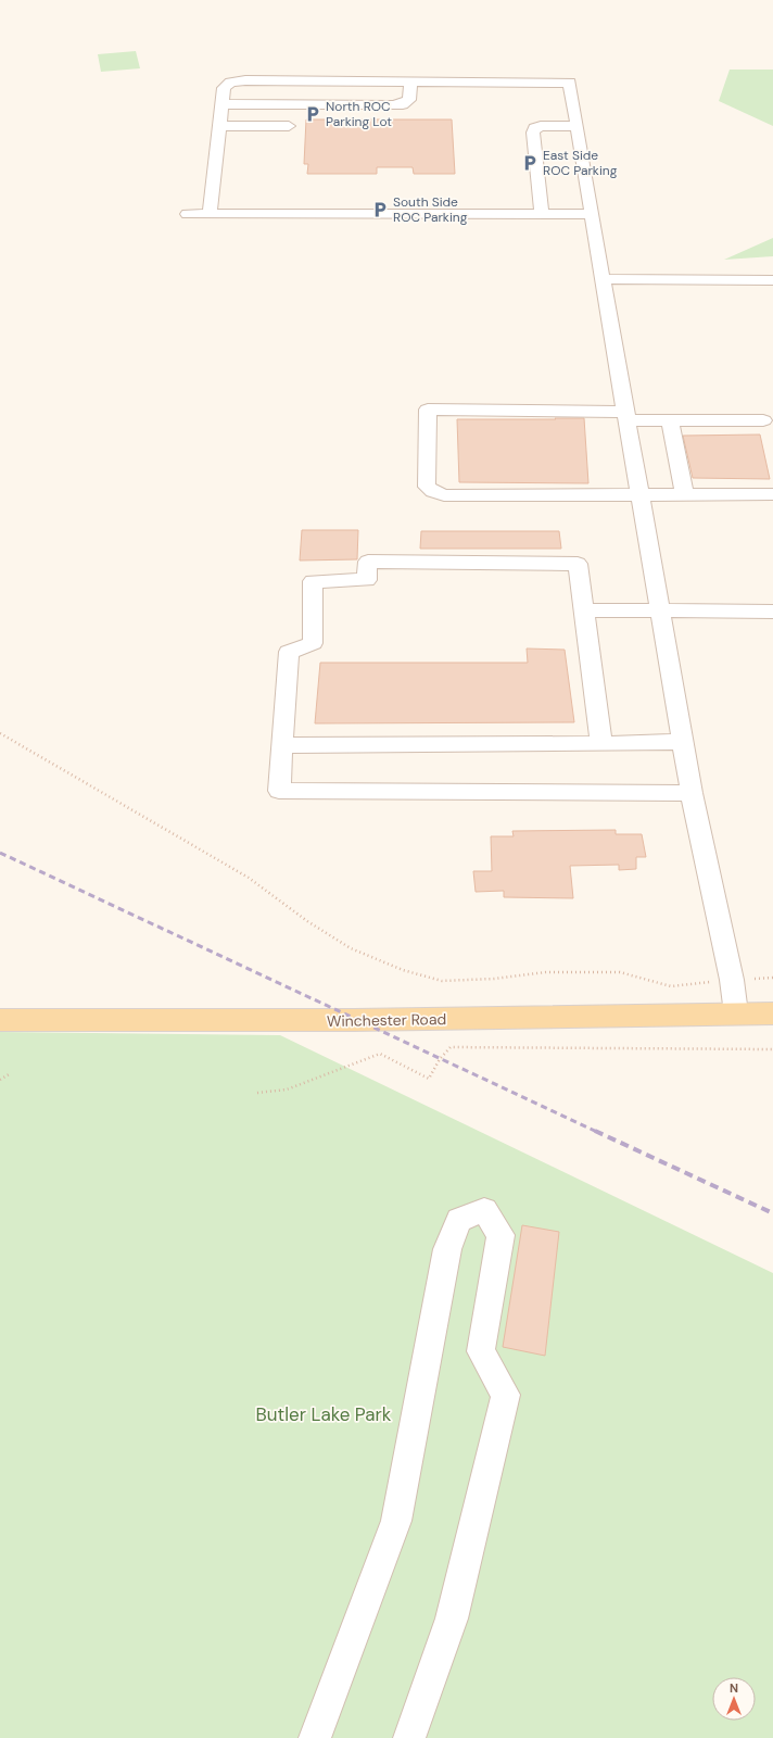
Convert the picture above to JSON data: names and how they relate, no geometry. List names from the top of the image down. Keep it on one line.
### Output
{"streets":{"main road":["Winchester Road"]},"parks":["Butler Lake Park"],"places":{"parking":["North ROC Parking Lot","East Side ROC Parking","South Side ROC Parking"]},"north":"top"}
